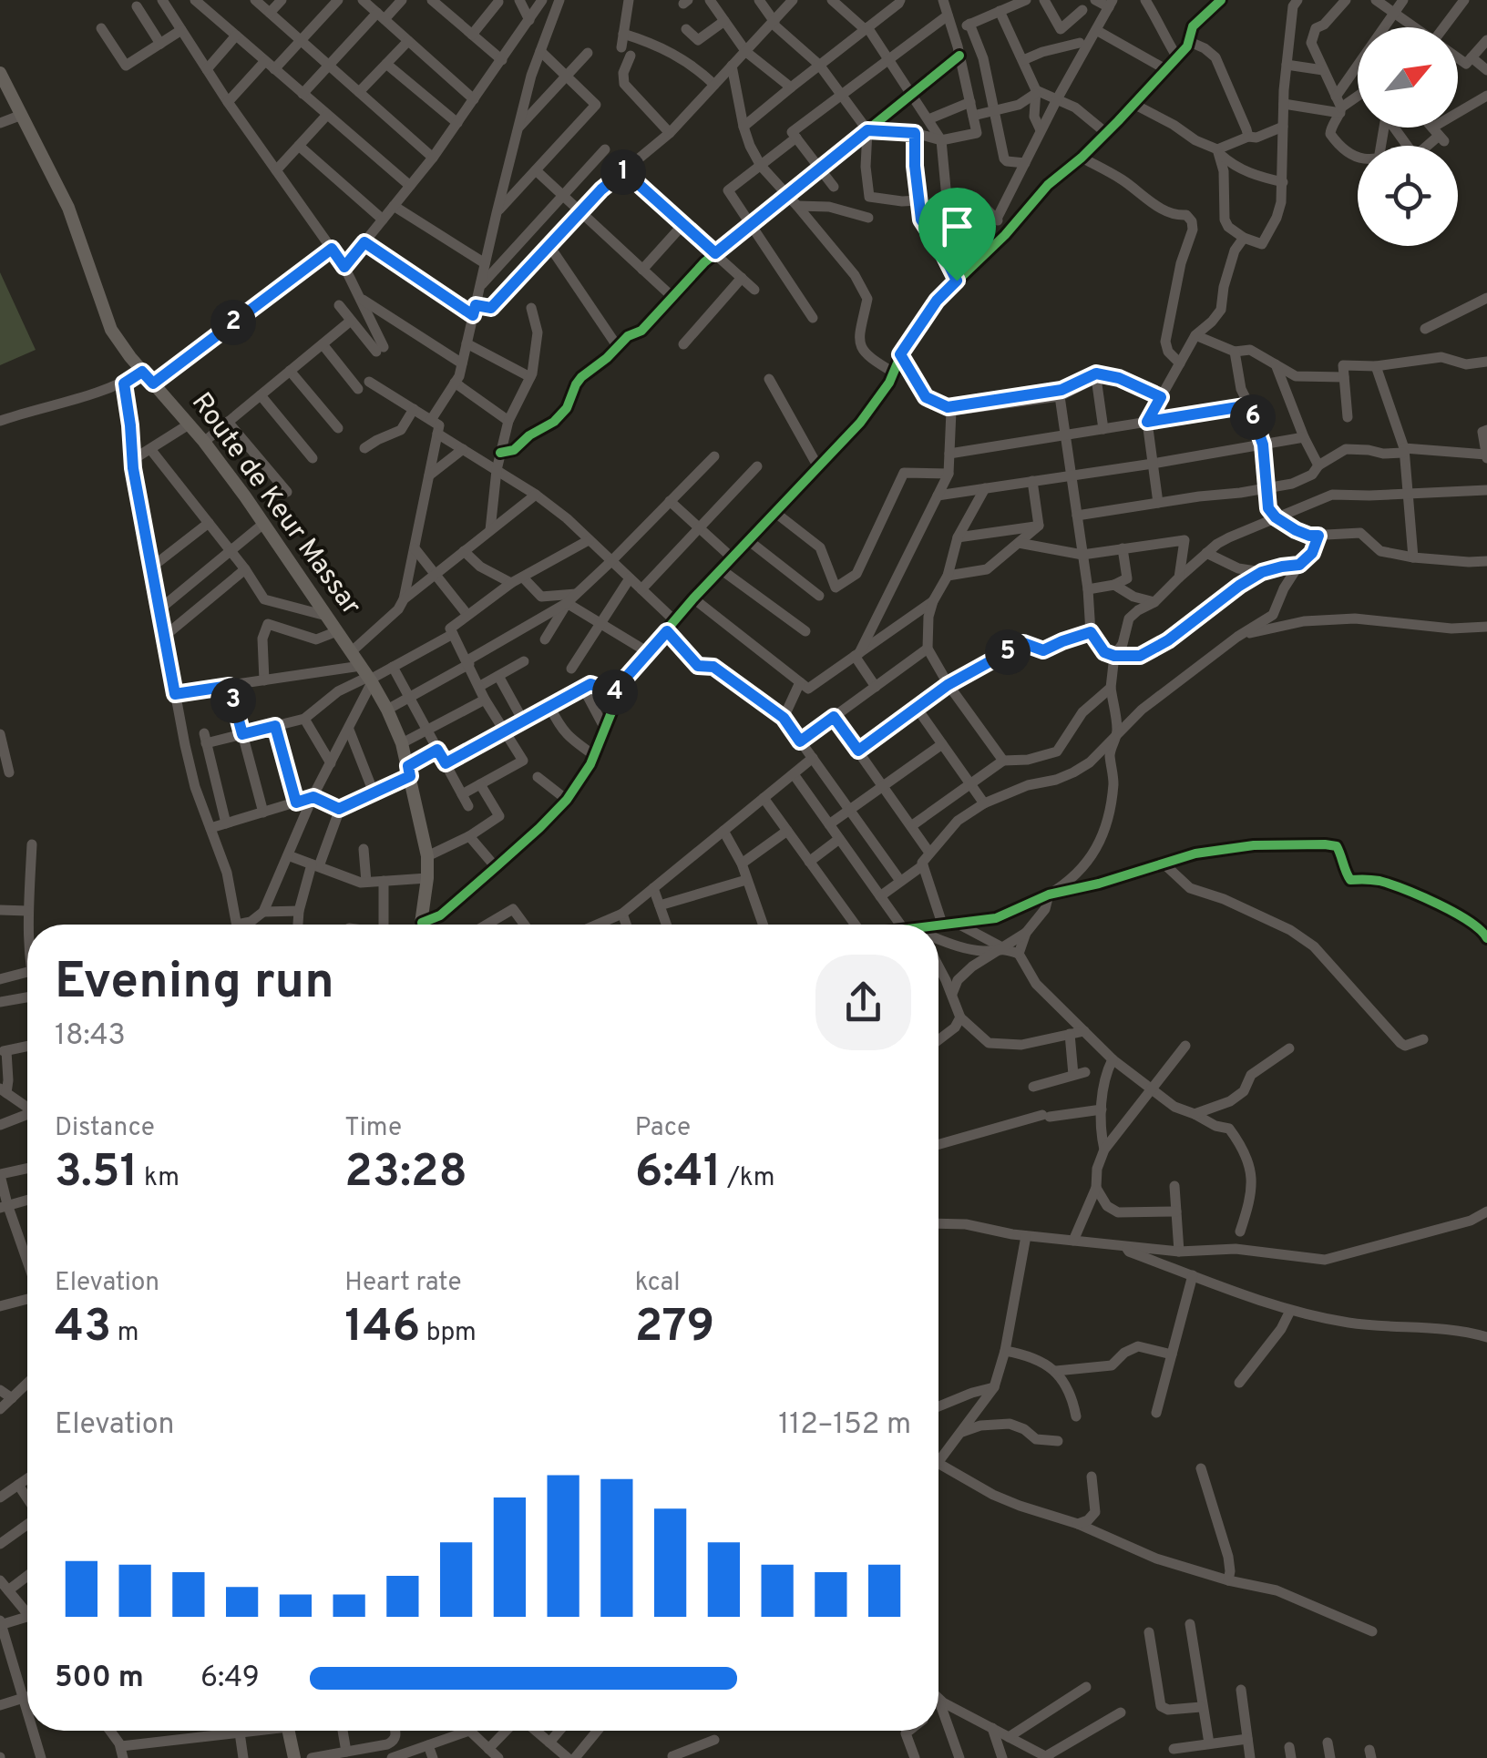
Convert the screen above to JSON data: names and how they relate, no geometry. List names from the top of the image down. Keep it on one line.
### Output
{"streets":{"main road":["Route de Keur Massar"]},"north":"top right","page":{"pins":["1","2","6","5","4","3"],"heading":["Evening run","18:43"],"stats":[["Distance","3.51 km"],["Time","23:28"],["Pace","6:41 /km"],["Elevation","43 m"],["Heart rate","146 bpm"],["kcal","279"]],"chart":["Elevation","112–152 m"],"list":[{"name":"500 m","note":"6:49"}]}}
